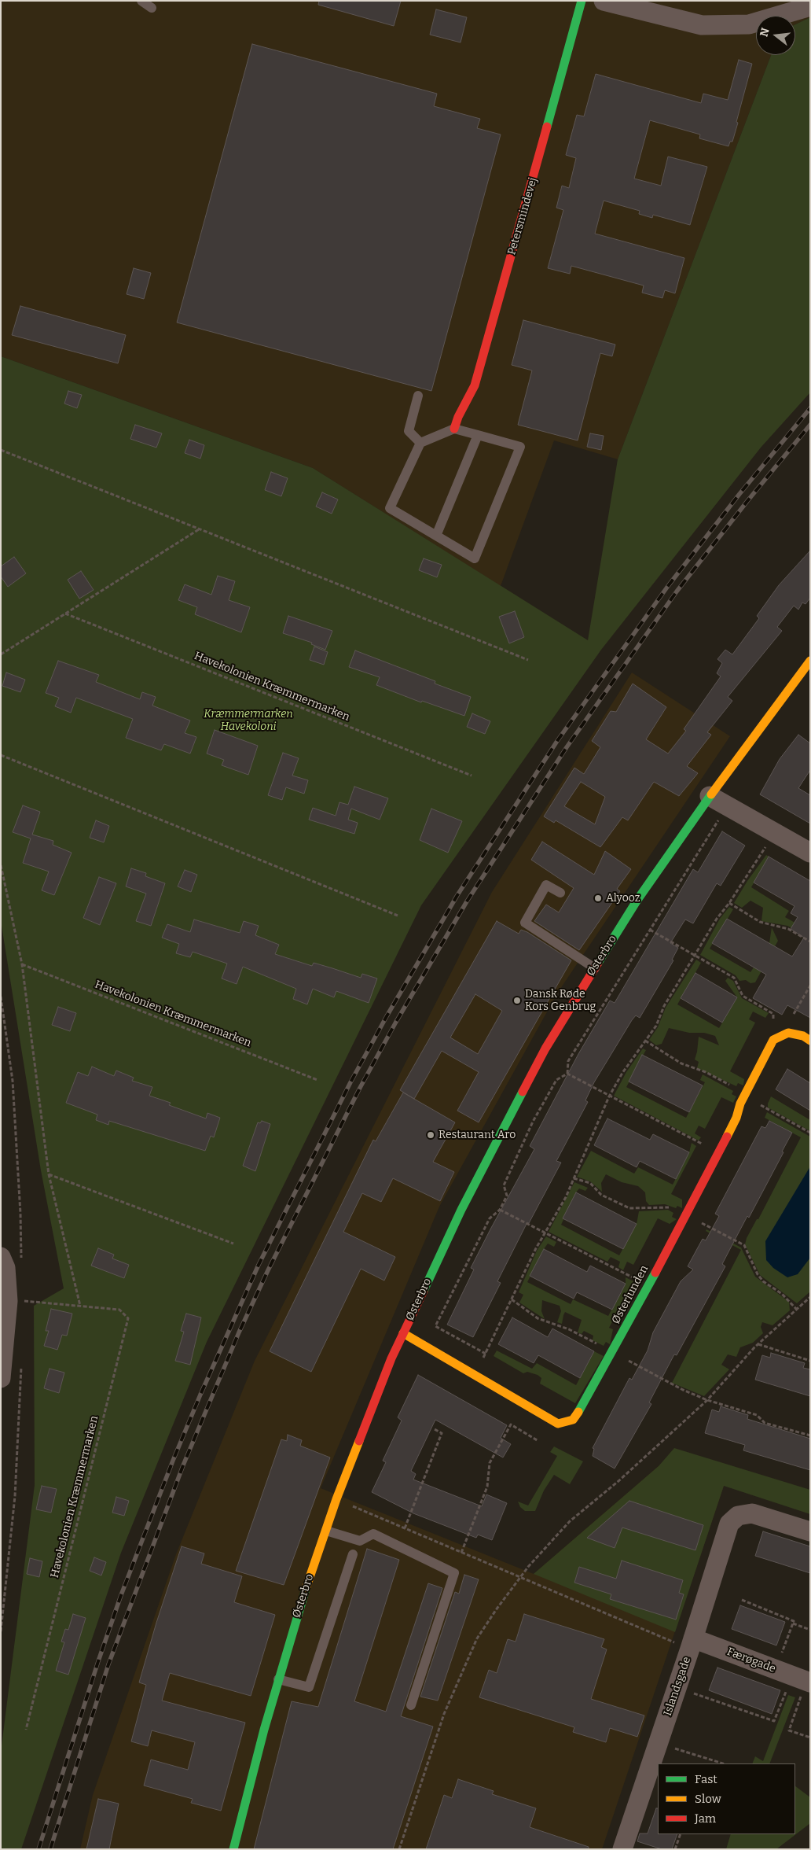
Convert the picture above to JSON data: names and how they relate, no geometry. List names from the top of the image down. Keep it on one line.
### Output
{"streets":{"street":["Petersmindevej","Østerbro","Østerlunden","Færøgade","Islandsgade"],"path":["Havekolonien Kræmmermarken"]},"crossings":[["Østerbro","Østerlunden"],["Færøgade","Islandsgade"]],"parks":["Kræmmermarken Havekoloni"],"places":["Alyooz","Dansk Røde Kors Genbrug","Restaurant Aro"],"legend":["Fast","Slow","Jam"],"north":"left"}
